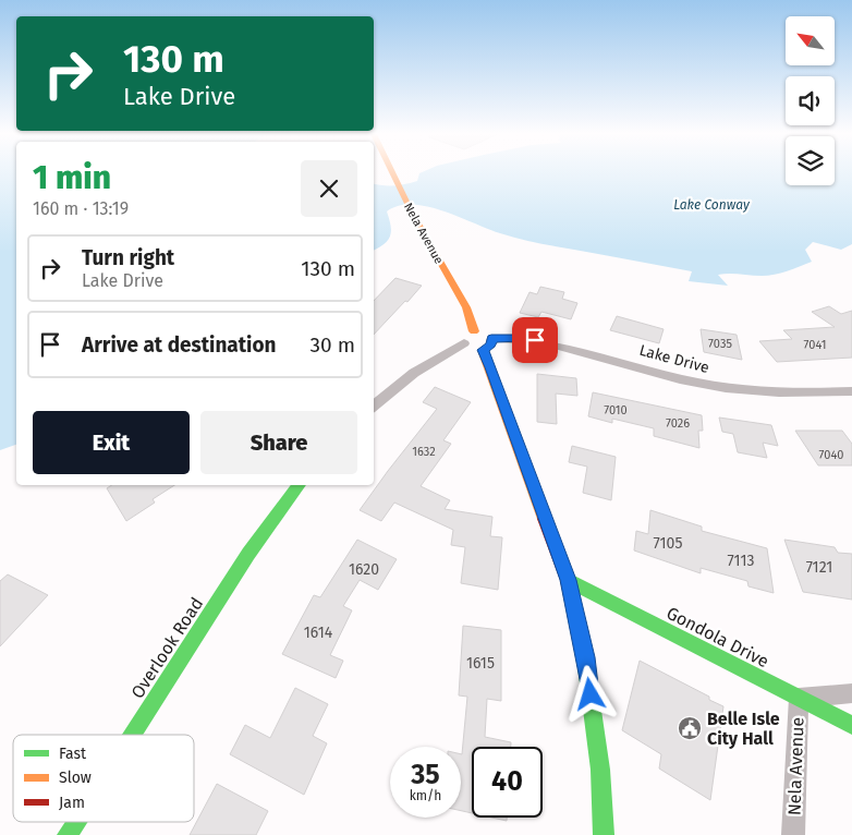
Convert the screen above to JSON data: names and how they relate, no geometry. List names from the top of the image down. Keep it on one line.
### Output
{"streets":{"street":["Nela Avenue","Lake Drive","Gondola Drive","Overlook Road"]},"crossings":[["Nela Avenue","Lake Drive"],["Nela Avenue","Gondola Drive"]],"water":["Lake Conway"],"places":{"public building":["Belle Isle City Hall"]},"house_numbers":["7035","7041","7010","7026","1632","7040","7105","7113","7121","1620","1614","1615"],"legend":["Fast","Slow","Jam"],"north":"top left","page":{"turn":["130 m","Lake Drive"],"heading":["1 min","160 m · 13:19"],"list":[{"name":"Turn right","note":"Lake Drive","value":"130 m"},{"name":"Arrive at destination","value":"30 m"}],"buttons":["Exit","Share"],"speed":"35 km/h","limit":"40"}}
